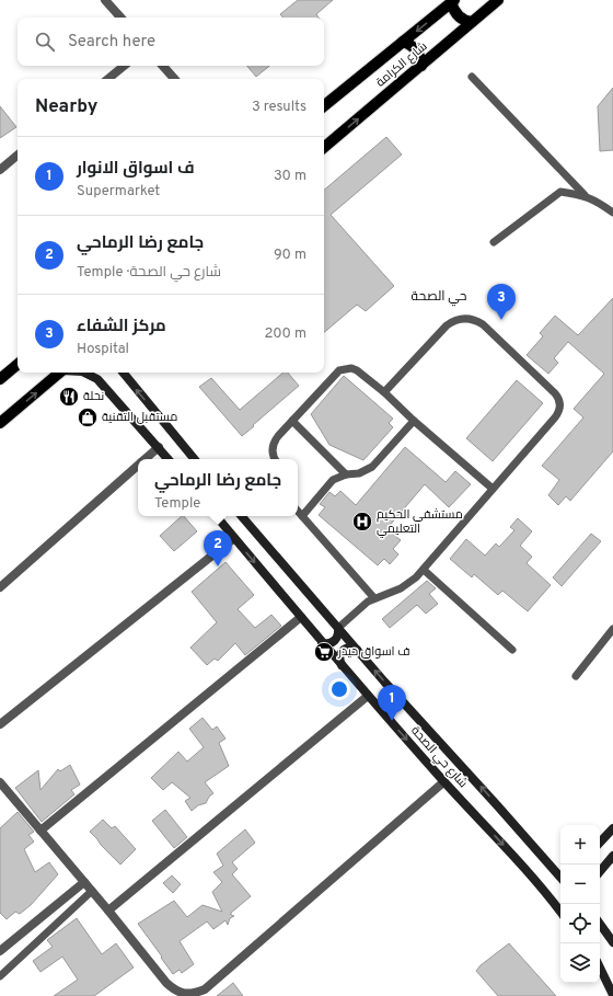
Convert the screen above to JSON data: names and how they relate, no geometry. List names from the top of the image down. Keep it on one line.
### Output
{"streets":{"main road":["شارع الكرامة","شارع حي الصحة"]},"districts":["حي الصحة"],"places":{"restaurant":["نحلة"],"shop":["مستقبل التقنية"],"hospital":["مستشفى الحكيم التعليمي"],"supermarket":["ف اسواق حيدر"]},"page":{"search":"Search here","heading":["Nearby","3 results"],"list":[{"mark":"1","name":"ف اسواق الانوار","note":"Supermarket","value":"30 m"},{"mark":"2","name":"جامع رضا الرماحي","note":"Temple · شارع حي الصحة","value":"90 m"},{"mark":"3","name":"مركز الشفاء","note":"Hospital","value":"200 m"}],"pins":["3","2","1"],"popup":["جامع رضا الرماحي","Temple"],"map_buttons":["+","−"]}}
